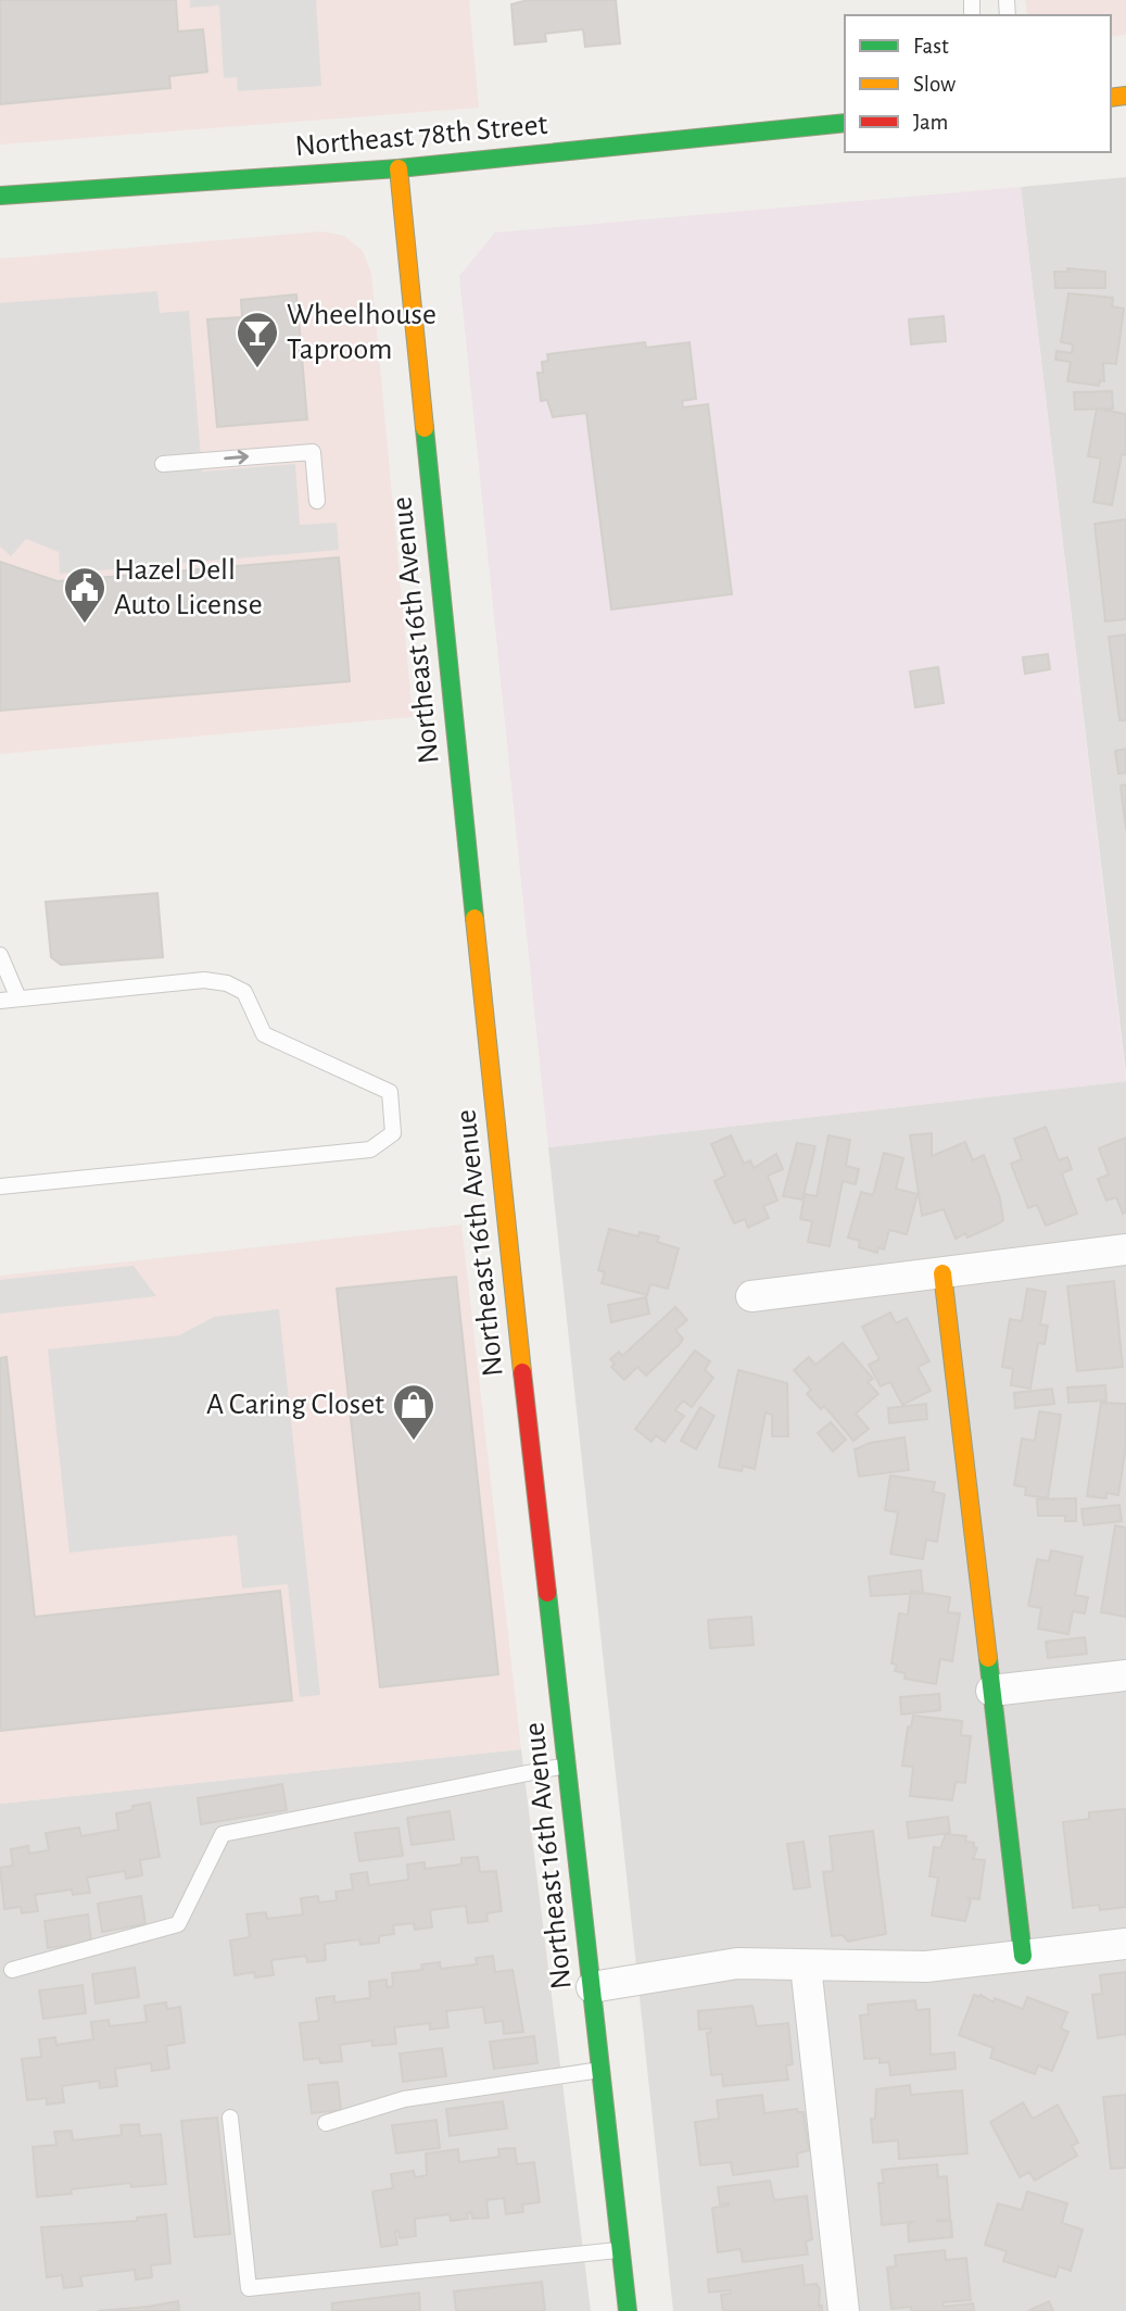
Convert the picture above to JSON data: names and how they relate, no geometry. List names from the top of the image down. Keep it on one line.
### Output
{"streets":{"street":["Northeast 78th Street","Northeast 16th Avenue"]},"crossings":[["Northeast 78th Street","Northeast 16th Avenue"]],"places":{"bar":["Wheelhouse Taproom"],"public building":["Hazel Dell Auto License"],"shop":["A Caring Closet"]},"legend":["Fast","Slow","Jam"]}
